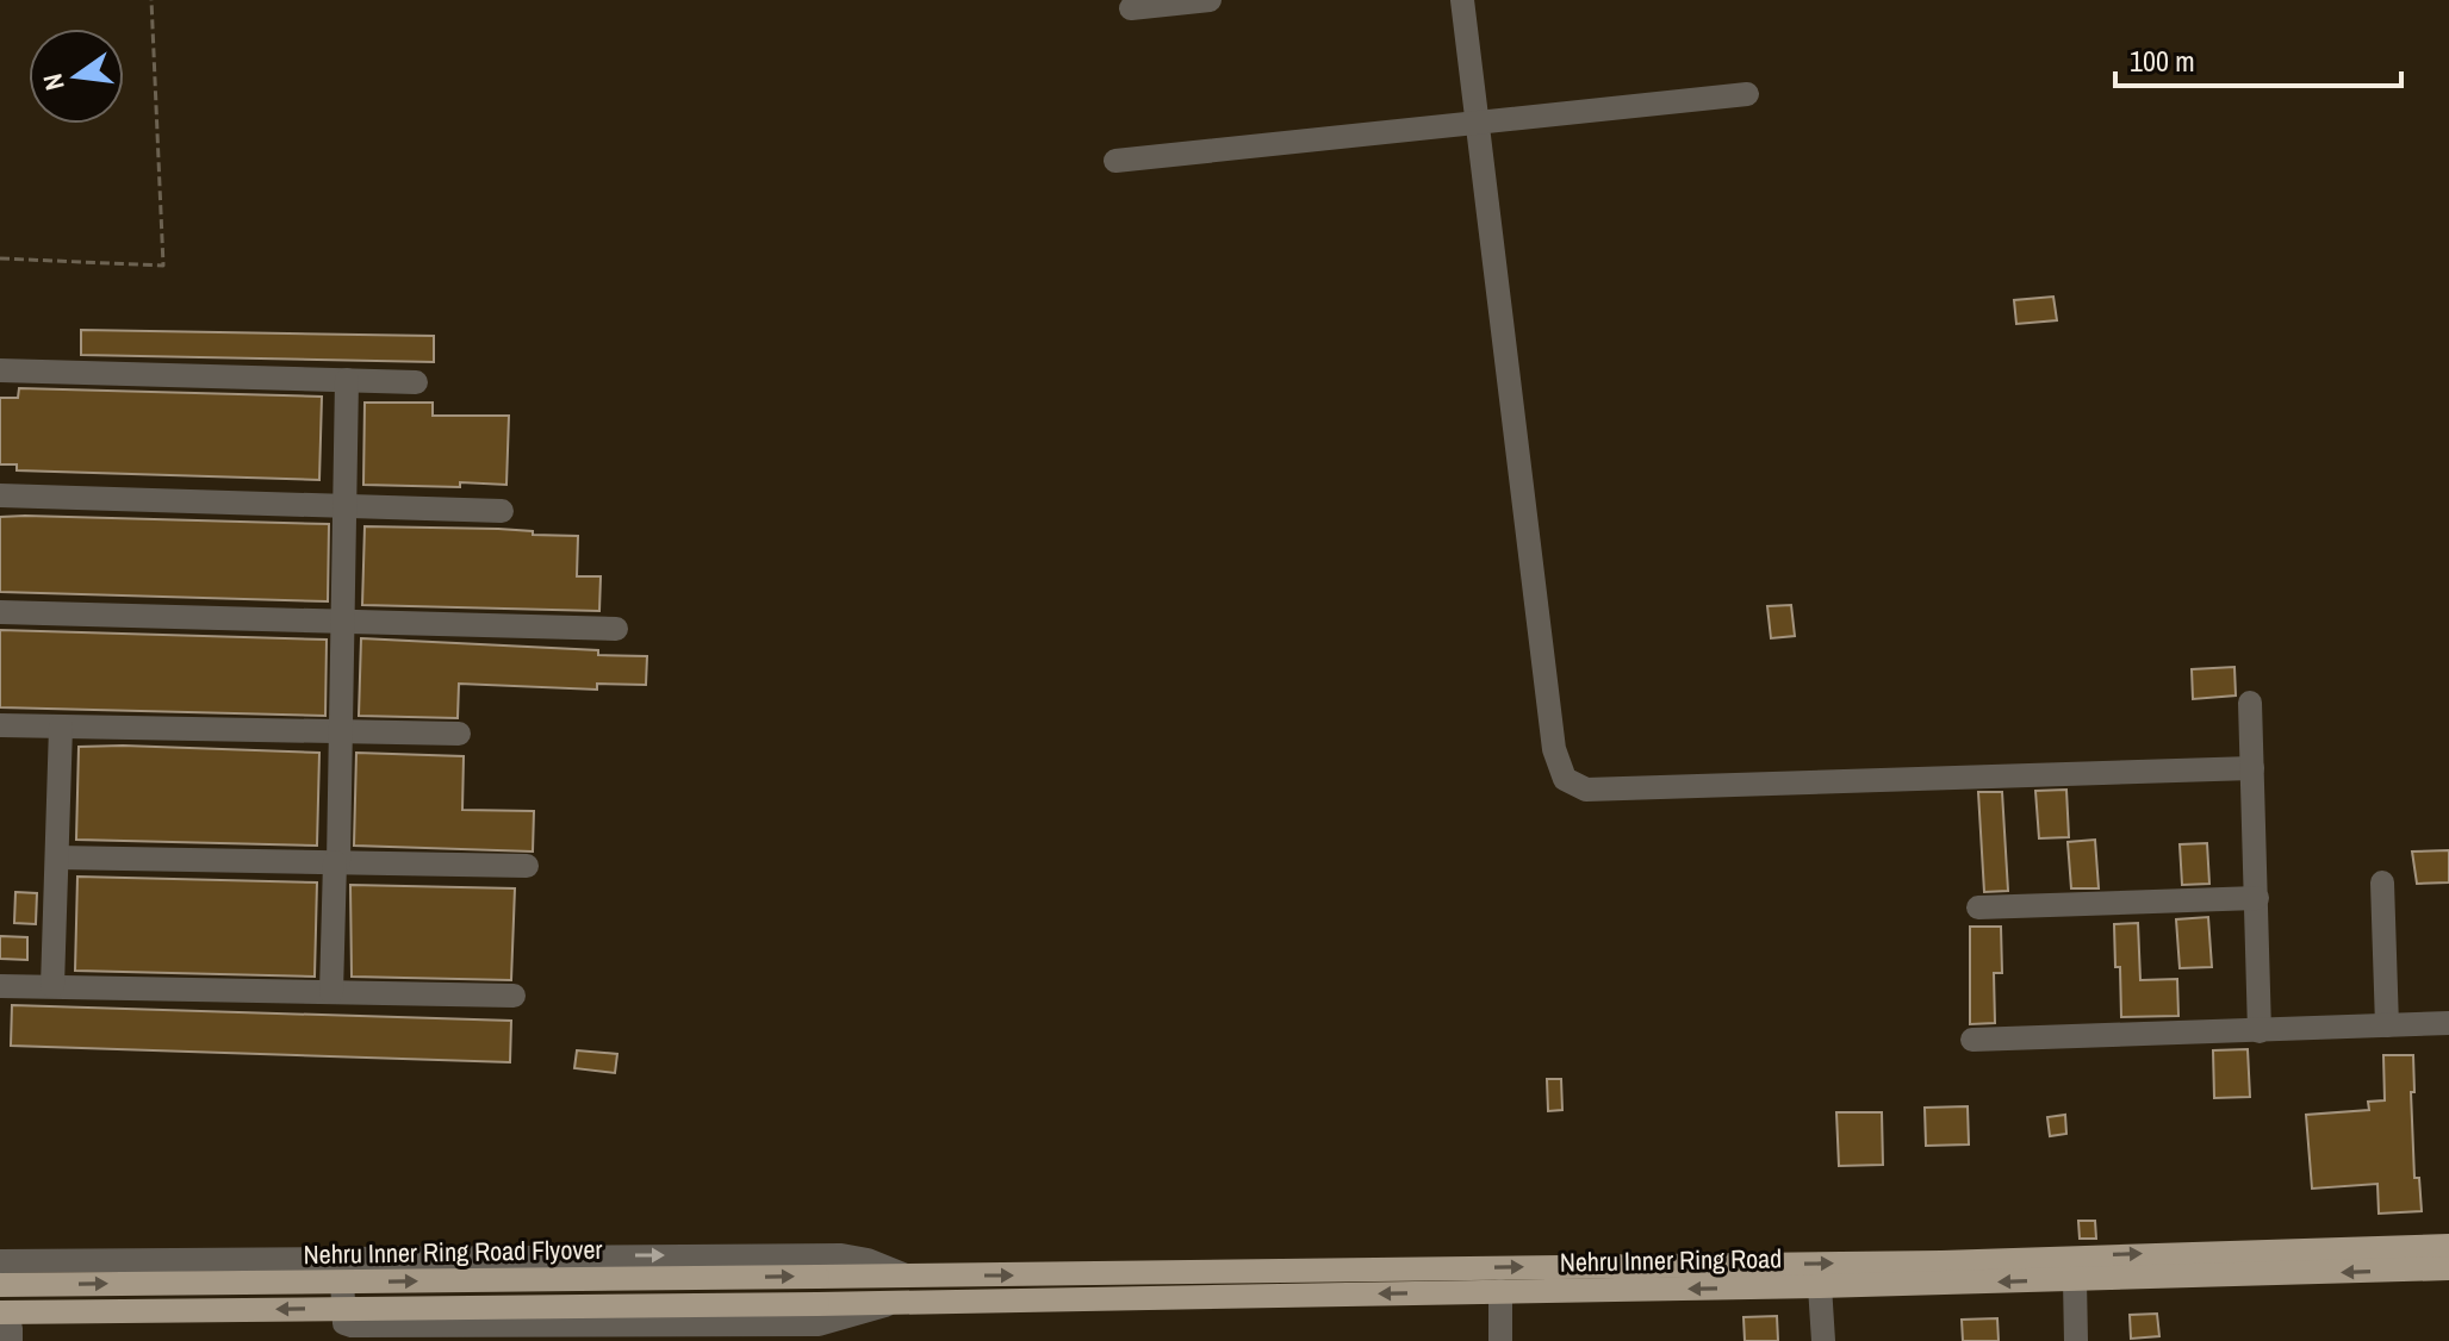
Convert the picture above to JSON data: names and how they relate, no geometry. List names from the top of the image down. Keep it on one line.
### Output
{"streets":{"main road":["Nehru Inner Ring Road Flyover","Nehru Inner Ring Road"]},"crossings":[["Nehru Inner Ring Road Flyover","Nehru Inner Ring Road"]],"scale_bar":"100 m","north":"left"}
